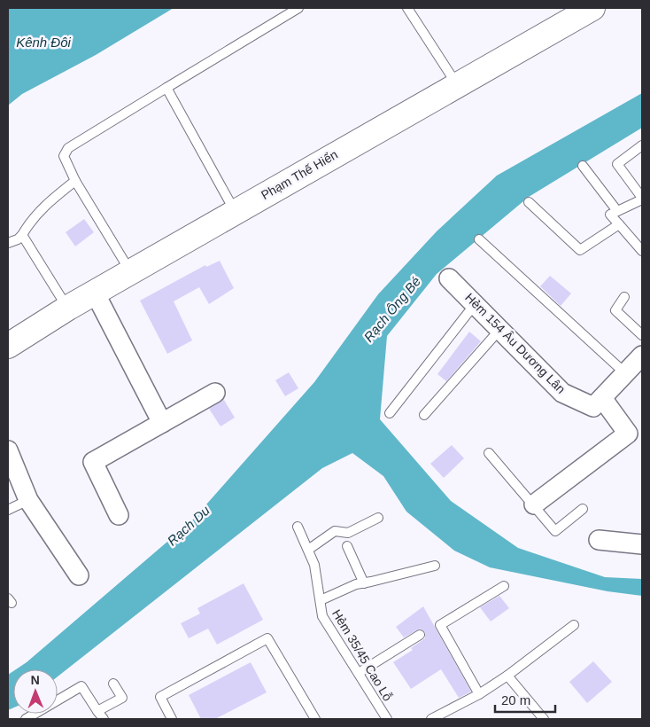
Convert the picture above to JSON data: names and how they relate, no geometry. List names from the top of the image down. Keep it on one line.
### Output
{"streets":{"main road":["Phạm Thế Hiển"],"street":["Hẻm 154 Âu Dương Lân"],"lane":["Hẻm 35/45 Cao Lỗ"]},"water":["Kênh Đôi","Rạch Ông Bé","Rạch Du"],"scale_bar":"20 m","north":"top"}
